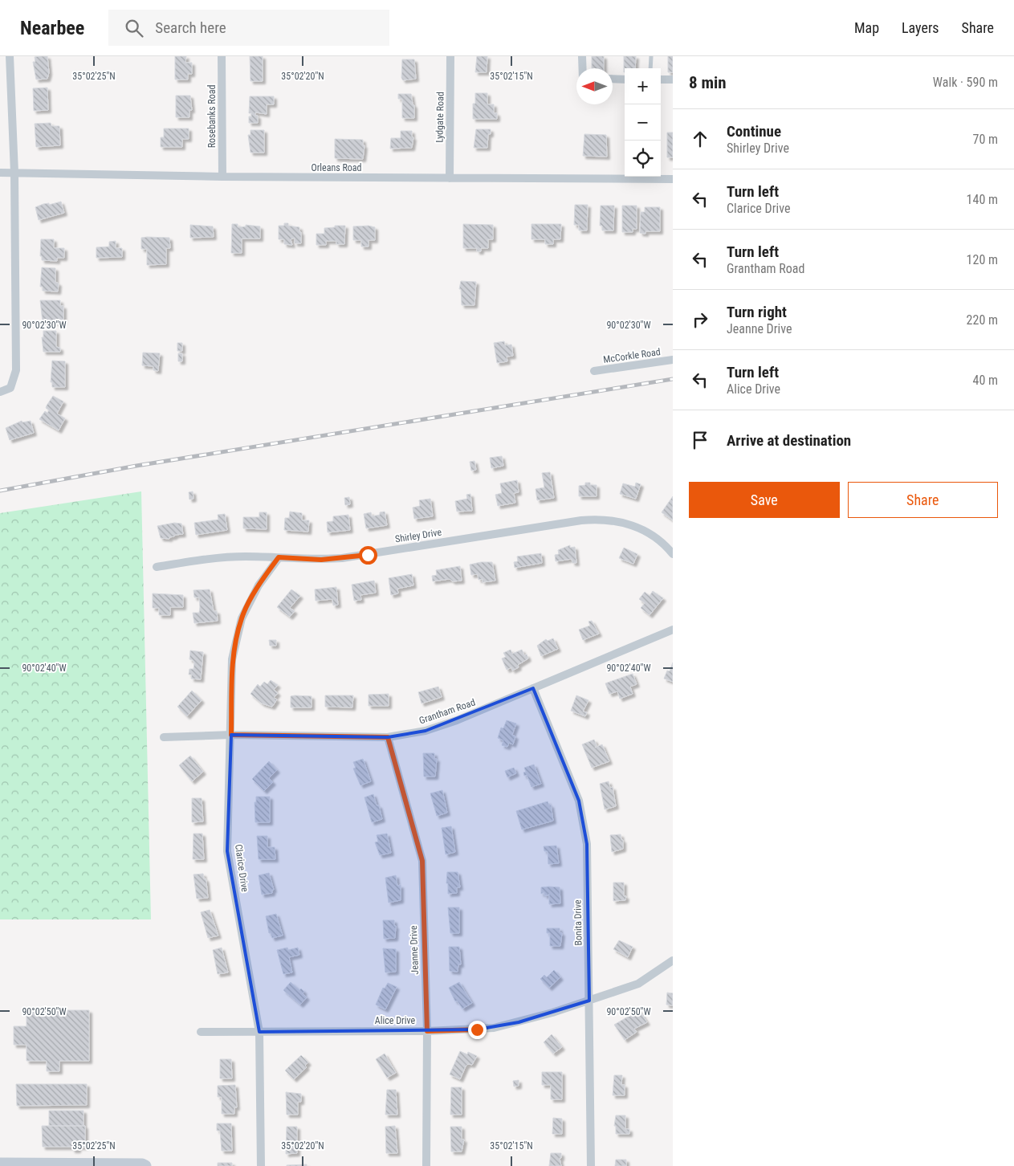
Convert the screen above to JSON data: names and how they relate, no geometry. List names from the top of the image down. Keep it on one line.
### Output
{"streets":{"street":["Rosebanks Road","Lydgate Road","Orleans Road","McCorkle Road","Shirley Drive","Grantham Road","Clarice Drive","Bonita Drive","Jeanne Drive","Alice Drive"]},"crossings":[["Rosebanks Road","Orleans Road"],["Lydgate Road","Orleans Road"],["Shirley Drive","Clarice Drive"],["Grantham Road","Clarice Drive"],["Grantham Road","Bonita Drive"],["Grantham Road","Jeanne Drive"],["Clarice Drive","Alice Drive"],["Bonita Drive","Alice Drive"],["Jeanne Drive","Alice Drive"]],"north":"left","page":{"header":"Nearbee","search":"Search here","nav":["Map","Layers","Share"],"heading":["8 min","Walk · 590 m"],"map_buttons":["+","−"],"list":[["Continue","Shirley Drive","70 m"],["Turn left","Clarice Drive","140 m"],["Turn left","Grantham Road","120 m"],["Turn right","Jeanne Drive","220 m"],["Turn left","Alice Drive","40 m"],"Arrive at destination"],"buttons":["Save","Share"]},"coordinates":["35°02'25\"N","35°02'20\"N","35°02'15\"N","90°02'30\"W","90°02'40\"W","90°02'50\"W"]}
